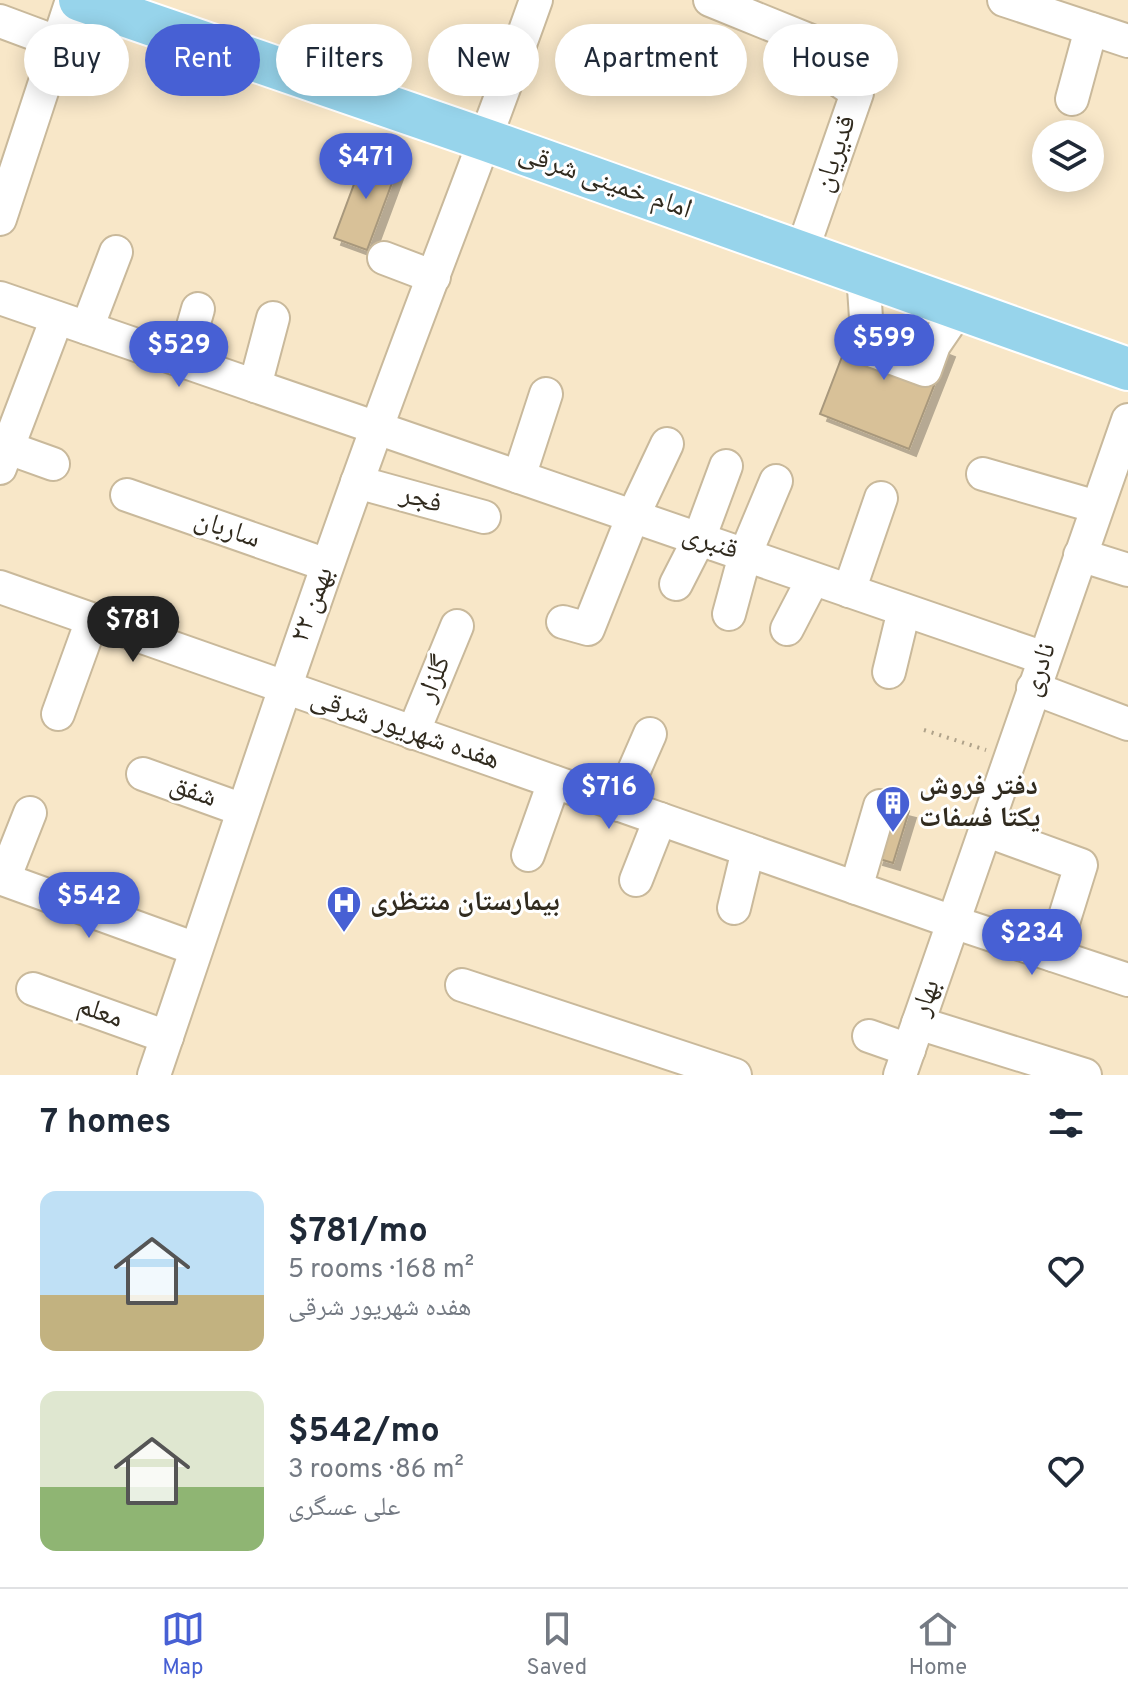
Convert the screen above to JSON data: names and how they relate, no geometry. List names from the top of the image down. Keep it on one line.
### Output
{"streets":{"main road":["امام خمینی شرقی"],"street":["قدیریان","فجر","ساربان","قنبری","۲۲ بهمن","نادری","گلزار","هفده شهریور شرقی","شفق","بهار","معلم"]},"crossings":[["قدیریان","امام خمینی شرقی"],["امام خمینی شرقی","۲۲ بهمن"],["فجر","۲۲ بهمن"],["ساربان","۲۲ بهمن"],["قنبری","۲۲ بهمن"],["قنبری","نادری"],["۲۲ بهمن","هفده شهریور شرقی"],["۲۲ بهمن","شفق"],["۲۲ بهمن","معلم"],["نادری","هفده شهریور شرقی"],["نادری","بهار"],["گلزار","هفده شهریور شرقی"],["هفده شهریور شرقی","بهار"]],"places":{"building":["دفتر فروش یکتا فسفات"],"hospital":["بیمارستان منتظری"]},"page":{"chip":["Buy","Rent","Filters","New","Apartment","House"],"price":["$471","$599","$529","$781","$716","$542","$234"],"heading":"7 homes","list":[{"name":"$781/mo","note":"5 rooms · 168 m² · هفده شهریور شرقی"},{"name":"$542/mo","note":"3 rooms · 86 m² · علی عسگری"}],"tabs":["Map","Saved","Home"]}}
